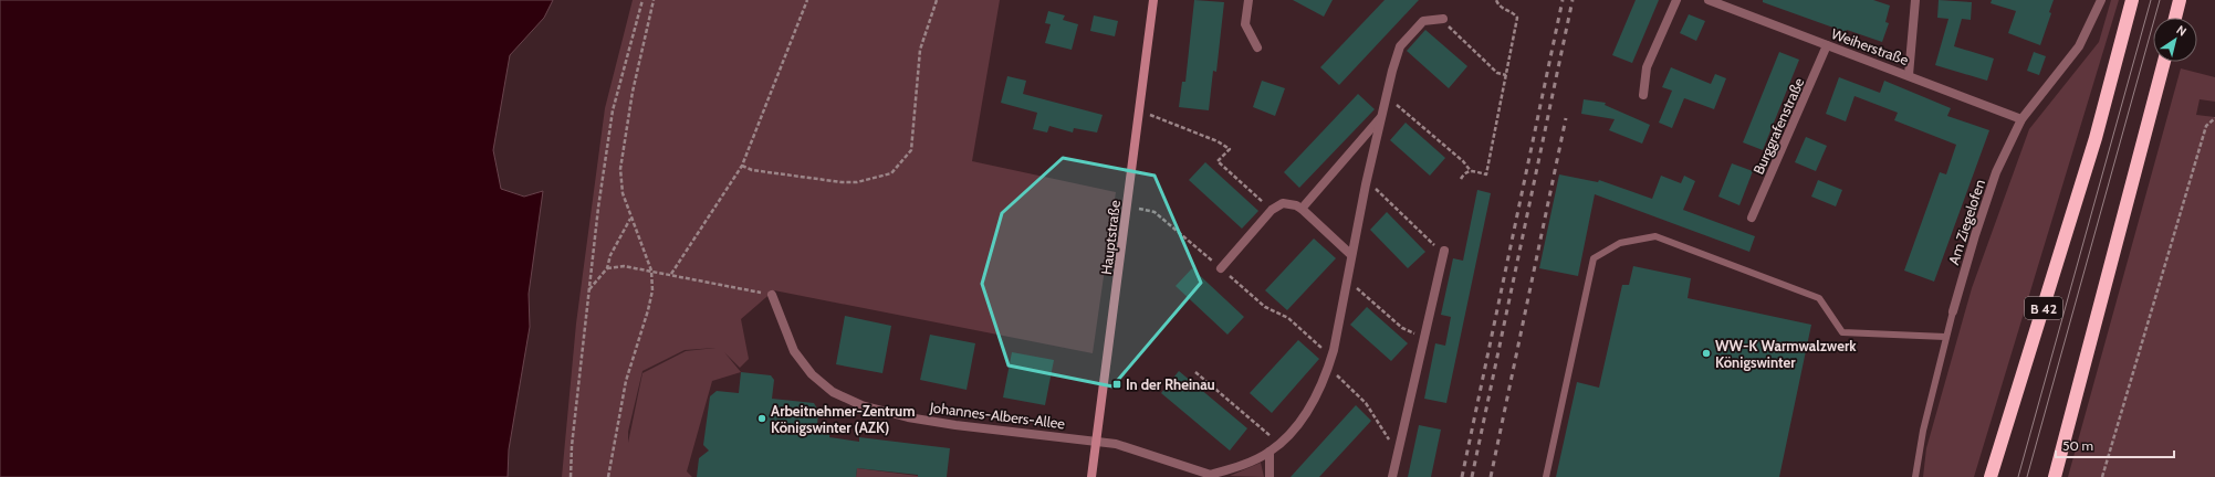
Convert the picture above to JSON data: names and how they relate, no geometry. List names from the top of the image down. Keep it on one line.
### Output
{"streets":{"highway":["B 42"],"main road":["Hauptstraße"],"street":["Weiherstraße","Burggrafenstraße","Am Ziegelofen","Johannes-Albers-Allee"]},"crossings":[["Weiherstraße","Burggrafenstraße"],["Weiherstraße","Am Ziegelofen"],["Hauptstraße","Johannes-Albers-Allee"]],"places":{"other":["WW-K Warmwalzwerk Königswinter","Arbeitnehmer-Zentrum Königswinter (AZK)"],"transit":["In der Rheinau"]},"scale_bar":"50 m","north":"top right"}
